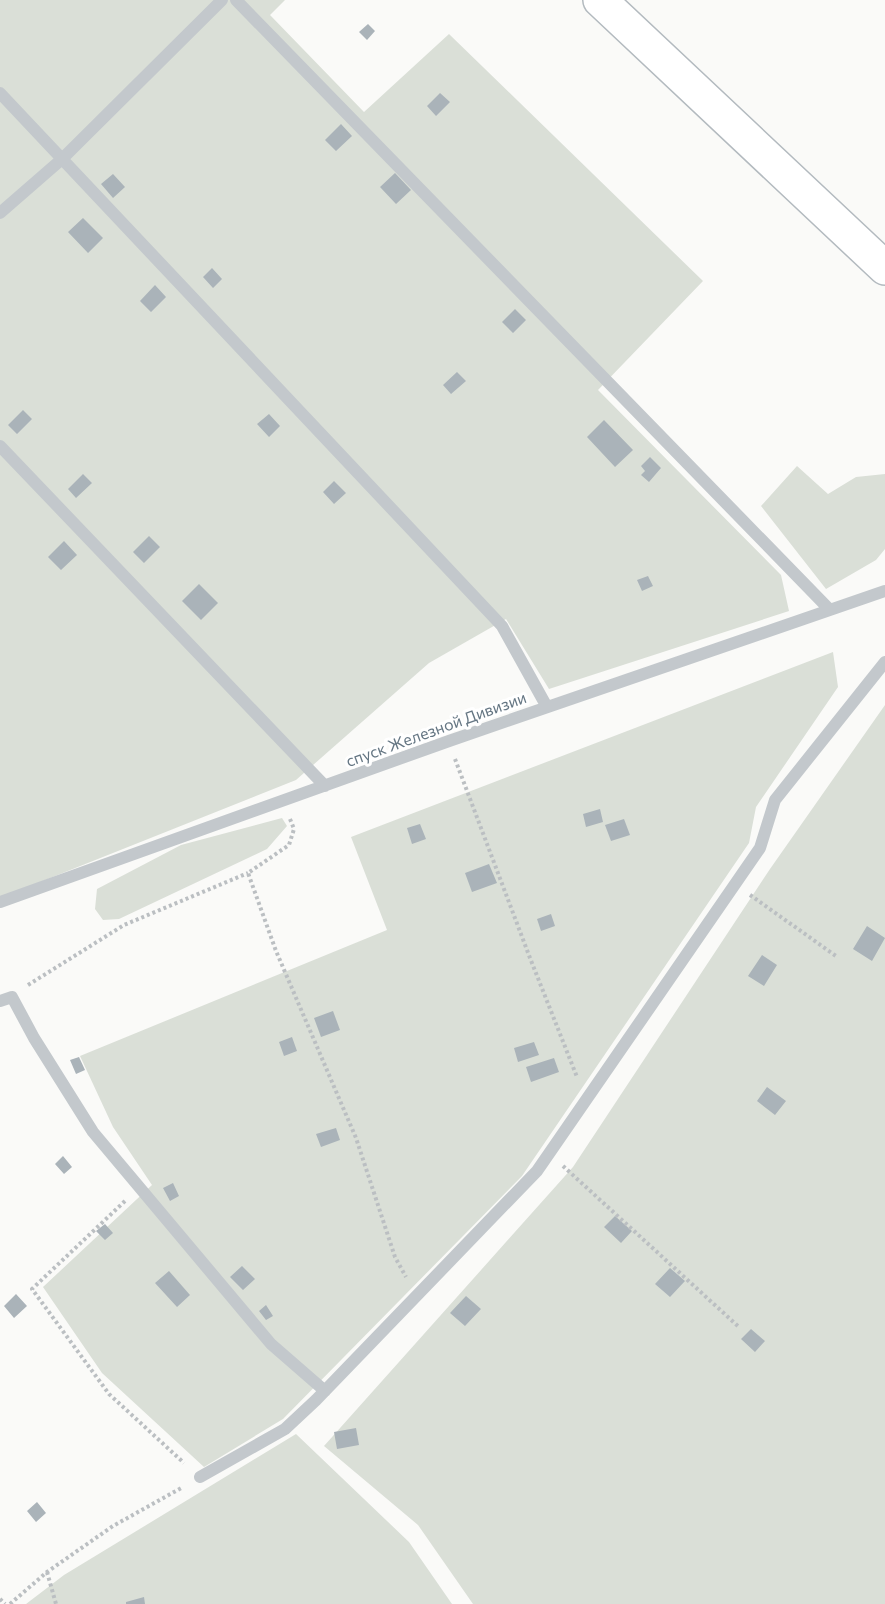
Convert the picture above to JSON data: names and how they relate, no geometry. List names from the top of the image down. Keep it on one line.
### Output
{"streets":{"lane":["спуск Железной Дивизии"]}}
